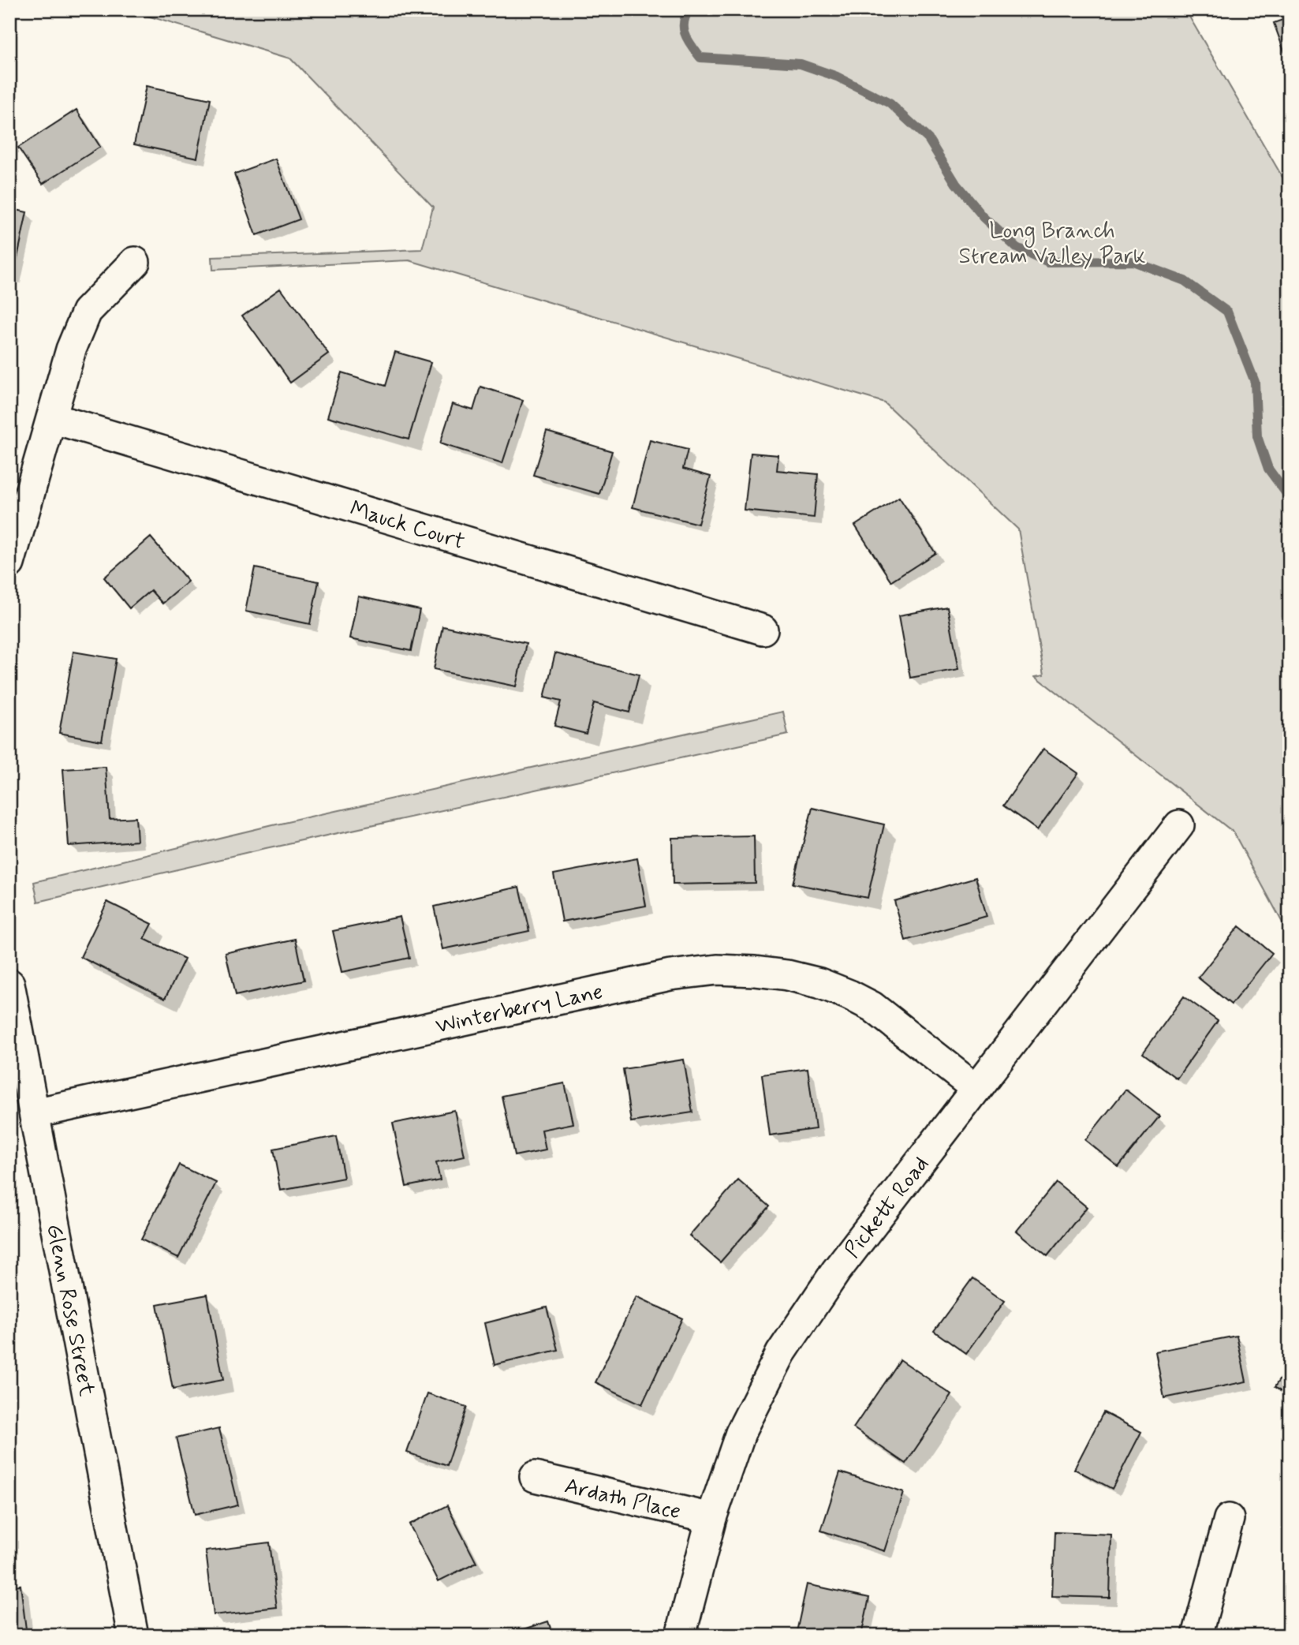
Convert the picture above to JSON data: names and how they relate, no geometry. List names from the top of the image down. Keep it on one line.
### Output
{"streets":{"street":["Mauck Court","Winterberry Lane","Pickett Road","Glenn Rose Street","Ardath Place"]},"crossings":[["Winterberry Lane","Pickett Road"],["Winterberry Lane","Glenn Rose Street"],["Pickett Road","Ardath Place"]],"parks":["Long Branch Stream Valley Park"]}
